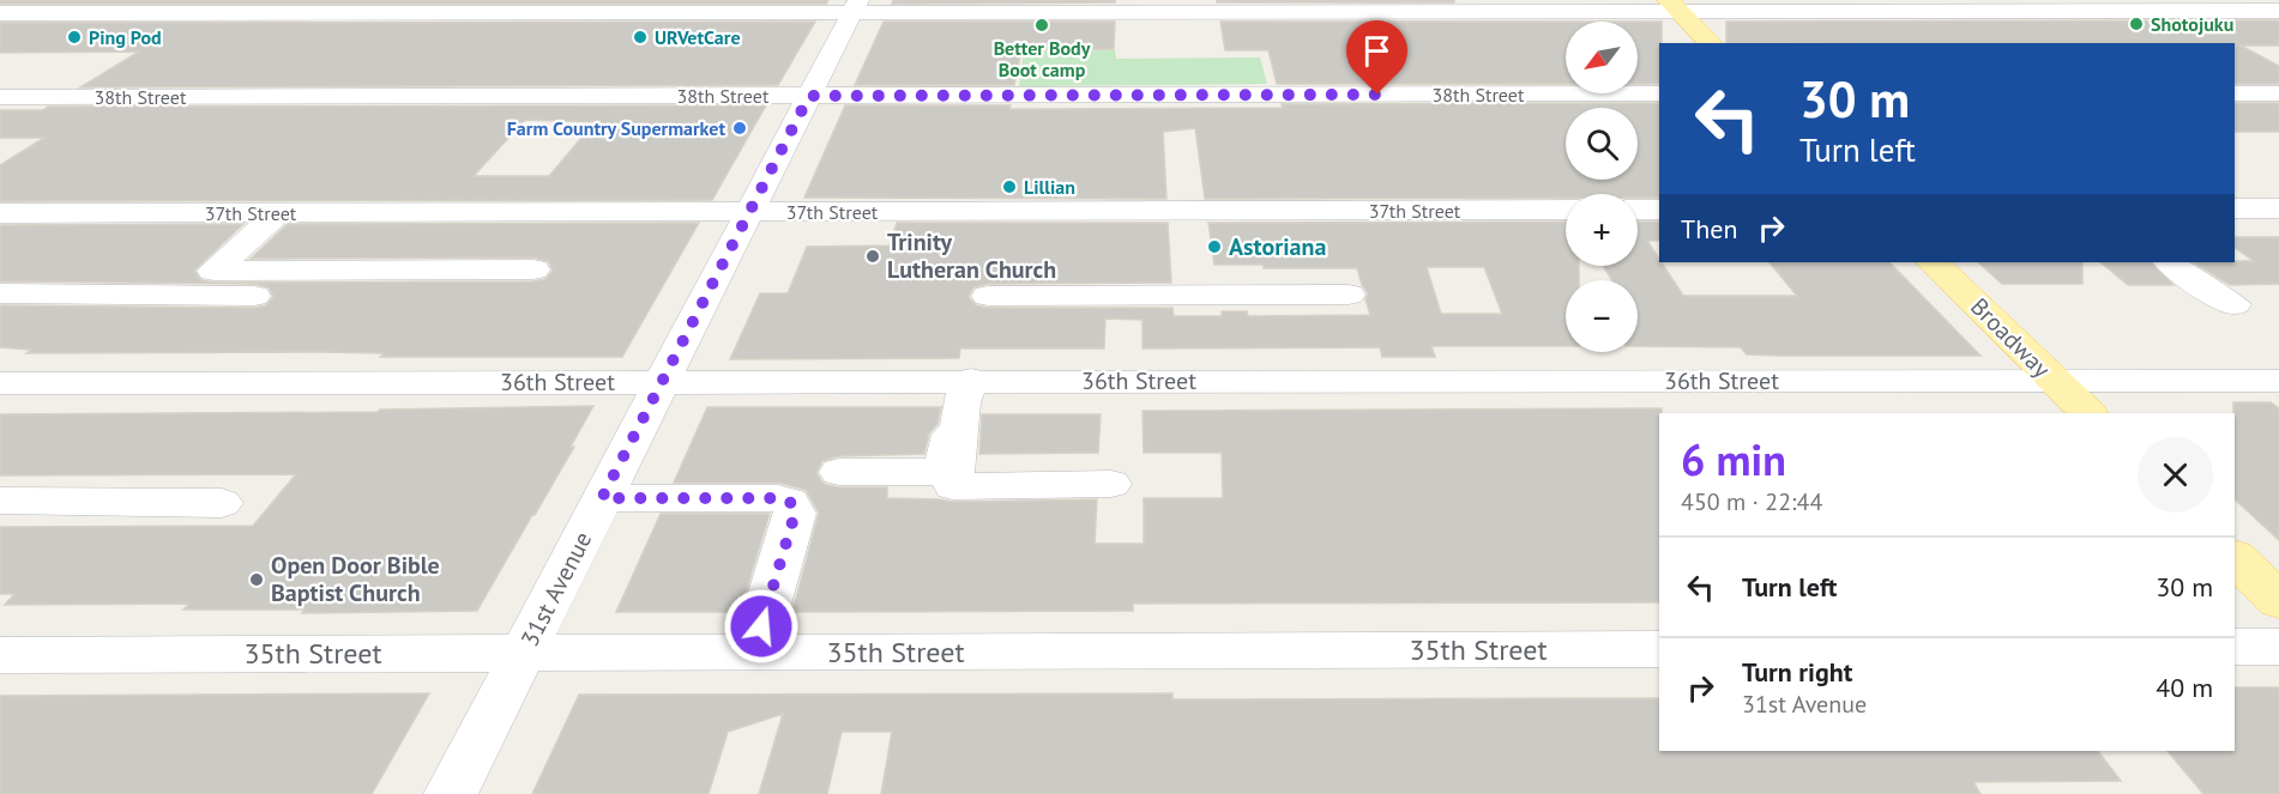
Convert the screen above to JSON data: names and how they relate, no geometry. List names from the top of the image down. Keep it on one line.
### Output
{"streets":{"main road":["Broadway"],"street":["38th Street","37th Street","36th Street","31st Avenue","35th Street"]},"crossings":[["38th Street","31st Avenue"],["37th Street","31st Avenue"],["Broadway","36th Street"],["36th Street","31st Avenue"],["31st Avenue","35th Street"]],"places":["Shotojuku","Better Body Boot camp","Ping Pod","URVetCare","Farm Country Supermarket","Lillian","Astoriana","Trinity Lutheran Church","Open Door Bible Baptist Church"],"north":"bottom left","page":{"map_buttons":["+","−"],"turn":["30 m","Turn left"],"then":"Then","heading":["6 min","450 m · 22:44"],"list":[{"name":"Turn left","value":"30 m"},{"name":"Turn right","note":"31st Avenue","value":"40 m"}]}}
